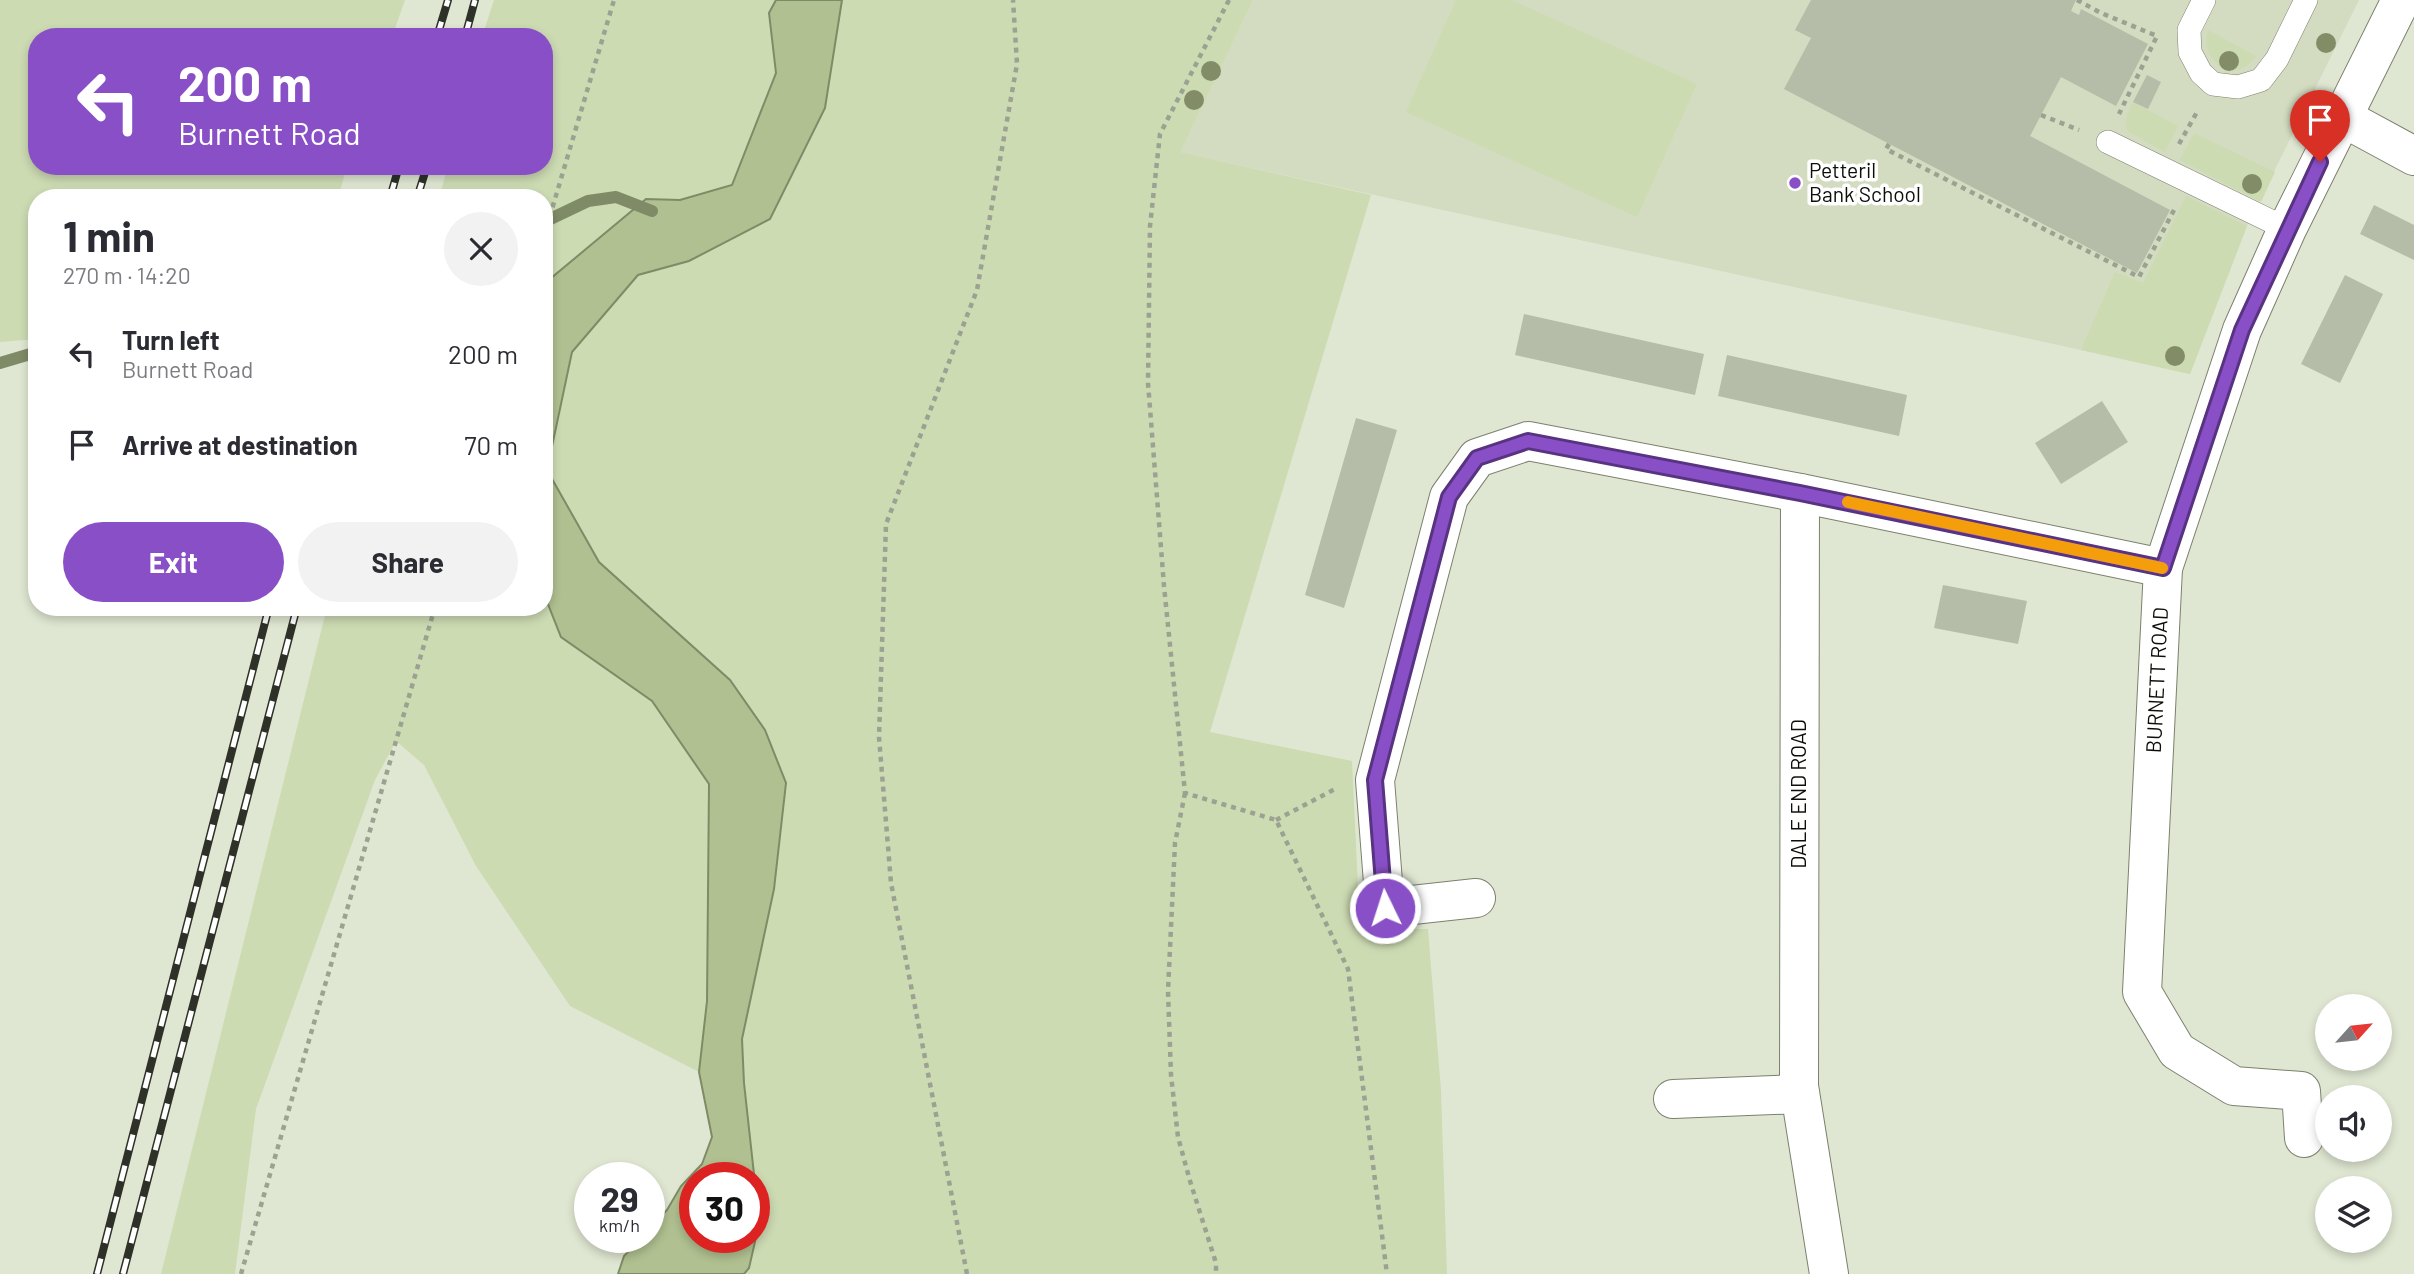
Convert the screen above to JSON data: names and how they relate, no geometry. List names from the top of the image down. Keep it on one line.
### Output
{"streets":{"street":["BURNETT ROAD","DALE END ROAD"]},"places":["Petteril Bank School"],"north":"top right","page":{"turn":["200 m","Burnett Road"],"heading":["1 min","270 m · 14:20"],"list":[{"name":"Turn left","note":"Burnett Road","value":"200 m"},{"name":"Arrive at destination","value":"70 m"}],"buttons":["Exit","Share"],"speed":"29 km/h","limit":"30"}}
